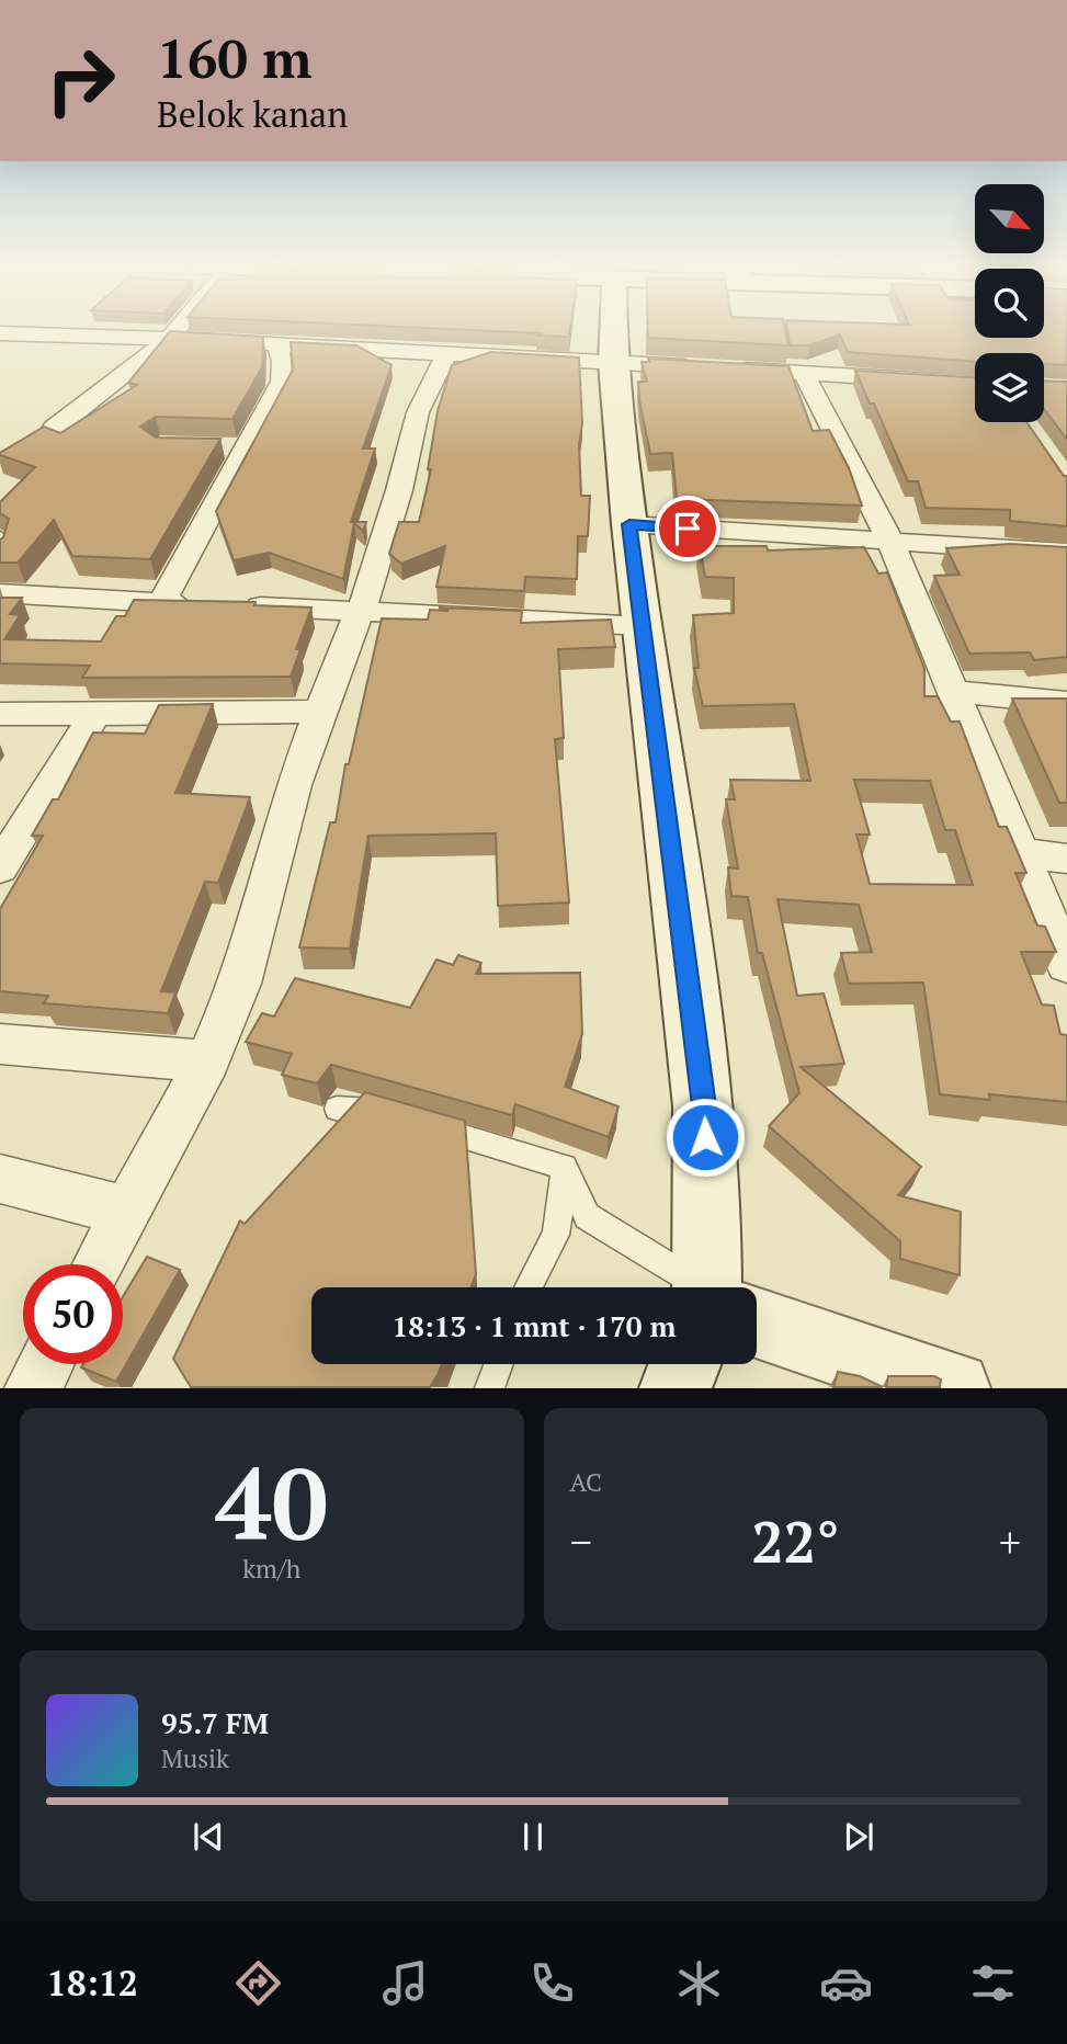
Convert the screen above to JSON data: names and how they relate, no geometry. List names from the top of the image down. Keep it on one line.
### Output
{"north":"bottom right","page":{"turn":["160 m","Belok kanan"],"limit":"50","trip":"18:13 · 1 mnt · 170 m","tile":[["40","km/h"],"AC"],"heat":["−","22°","+"],"song":["95.7 FM","Musik"],"tabs":"18:12"}}
